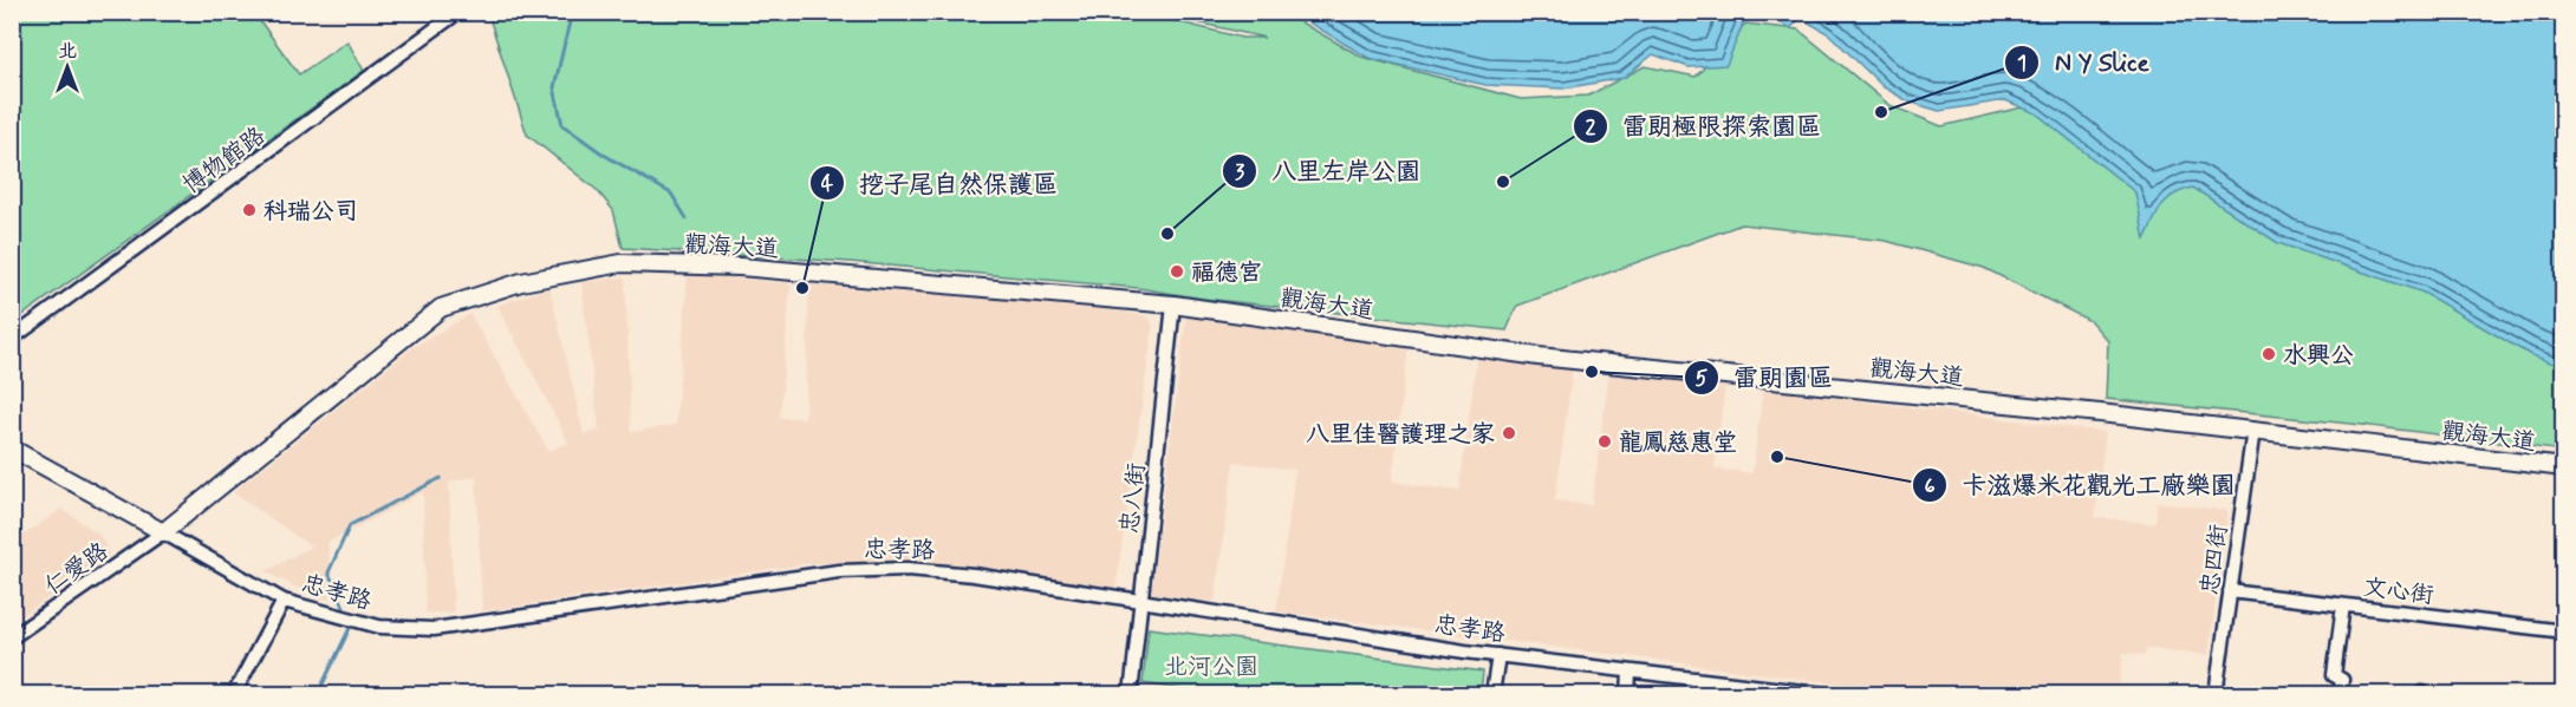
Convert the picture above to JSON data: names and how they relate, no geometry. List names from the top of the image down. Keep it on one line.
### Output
{"streets":{"street":["博物館路","觀海大道","忠八街","忠孝路","忠四街","仁愛路","文心街"]},"crossings":[["觀海大道","忠八街"],["觀海大道","忠孝路"],["觀海大道","忠四街"],["觀海大道","仁愛路"],["忠八街","忠孝路"],["忠孝路","仁愛路"],["忠四街","文心街"]],"parks":["北河公園"],"places":["N Y Slice","雷朗極限探索園區","科瑞公司","八里左岸公園","福德宮","挖子尾自然保護區","水興公","雷朗園區","八里佳醫護理之家","龍鳳慈惠堂","卡滋爆米花觀光工廠樂園"],"north":"top"}
